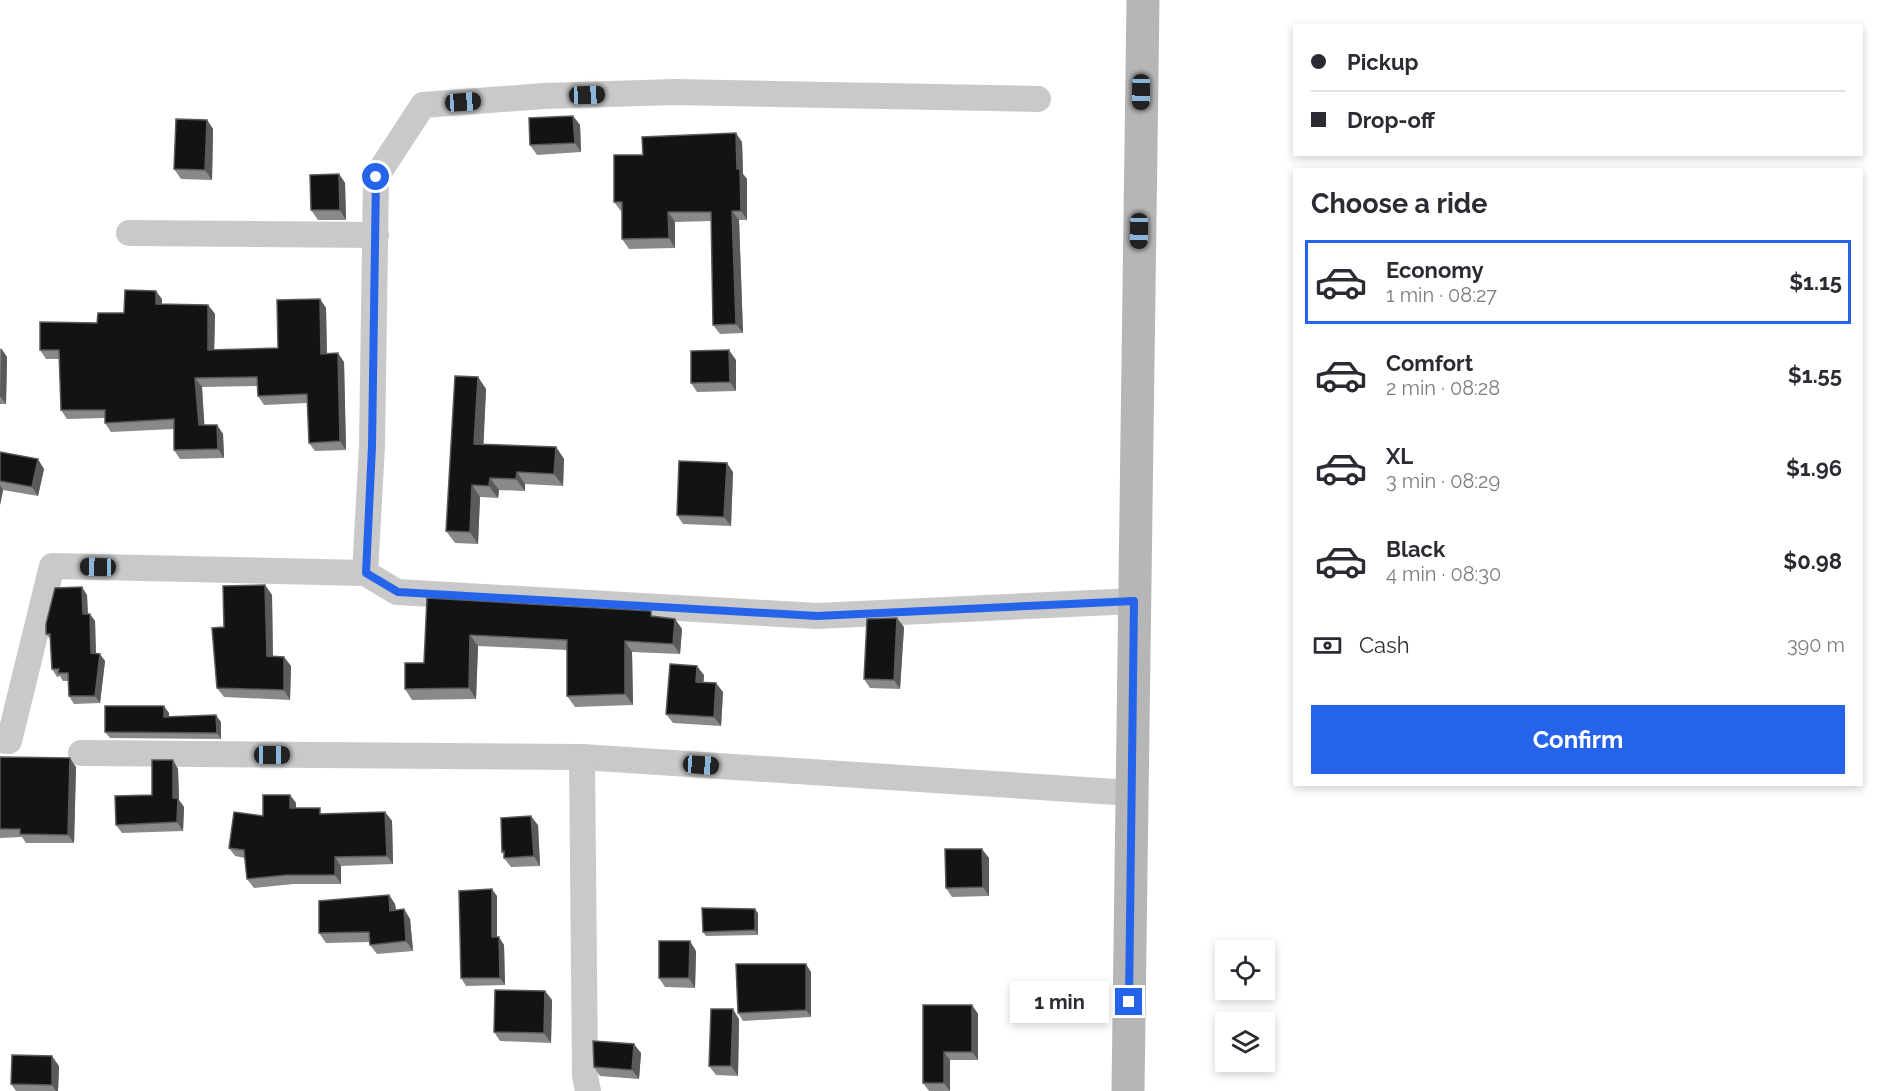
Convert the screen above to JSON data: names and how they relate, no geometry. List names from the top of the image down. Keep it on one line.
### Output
{"page":{"banner":["Pickup","Drop-off"],"heading":"Choose a ride","list":[{"name":"Economy","note":"1 min · 08:27","value":"$1.15"},{"name":"Comfort","note":"2 min · 08:28","value":"$1.55"},{"name":"XL","note":"3 min · 08:29","value":"$1.96"},{"name":"Black","note":"4 min · 08:30","value":"$0.98"}],"pay":["Cash","390 m"],"buttons":"Confirm","bubble":"1 min"}}
